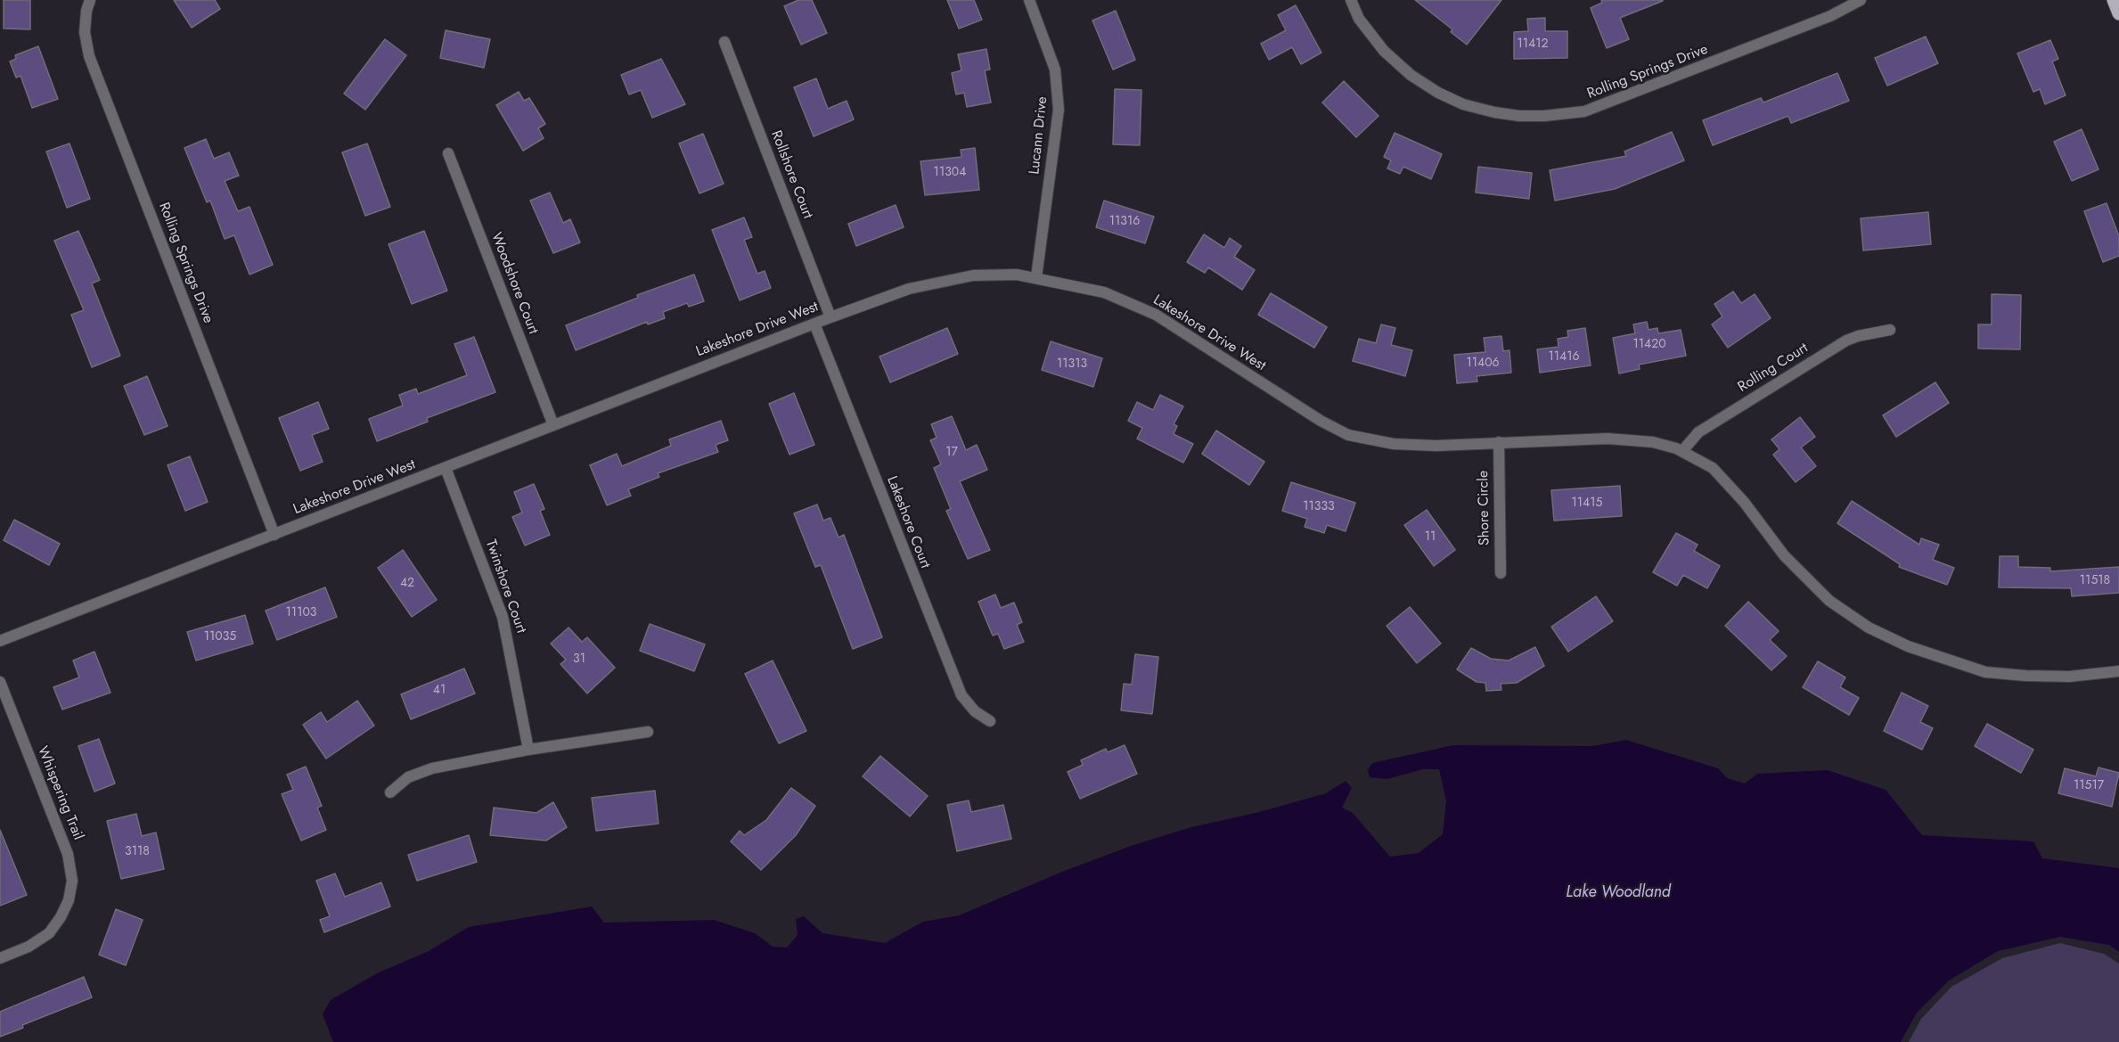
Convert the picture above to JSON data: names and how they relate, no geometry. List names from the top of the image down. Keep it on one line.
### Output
{"streets":{"street":["Rolling Springs Drive","Lucann Drive","Rollshore Court","Woodshore Court","Lakeshore Drive West","Rolling Court","Shore Circle","Lakeshore Court","Twinshore Court","Whispering Trail"]},"crossings":[["Rolling Springs Drive","Lakeshore Drive West"],["Lucann Drive","Lakeshore Drive West"],["Rollshore Court","Lakeshore Drive West"],["Woodshore Court","Lakeshore Drive West"],["Lakeshore Drive West","Rolling Court"],["Lakeshore Drive West","Shore Circle"],["Lakeshore Drive West","Lakeshore Court"],["Lakeshore Drive West","Twinshore Court"]],"water":["Lake Woodland"],"house_numbers":["11412","11304","11316","11420","11416","11406","11313","17","11415","11333","11","11518","42","11103","11035","31","41","11517","3118"]}
